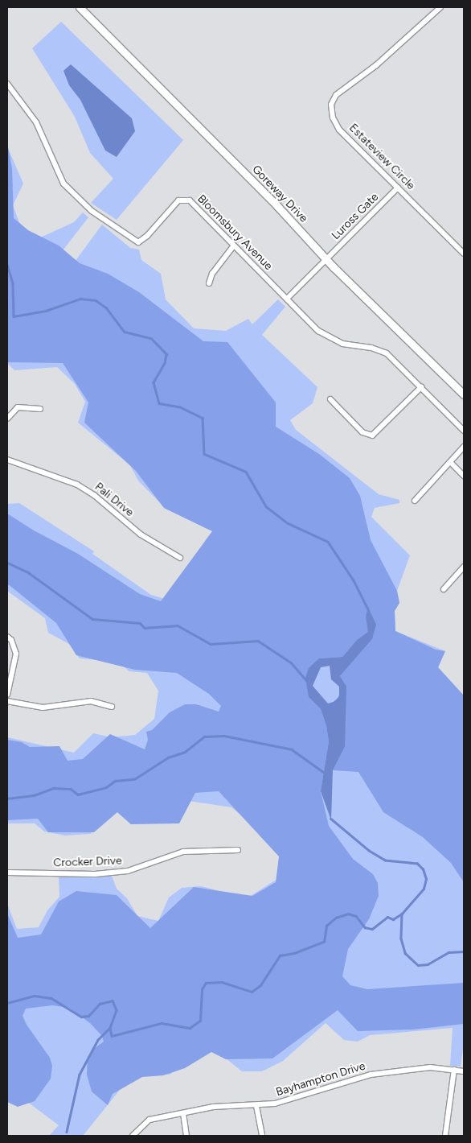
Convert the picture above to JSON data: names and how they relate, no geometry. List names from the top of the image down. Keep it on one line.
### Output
{"streets":{"street":["Estateview Circle","Goreway Drive","Luross Gate","Bloomsbury Avenue","Pali Drive","Crocker Drive","Bayhampton Drive"]},"crossings":[["Estateview Circle","Luross Gate"],["Goreway Drive","Luross Gate"],["Luross Gate","Bloomsbury Avenue"]]}
